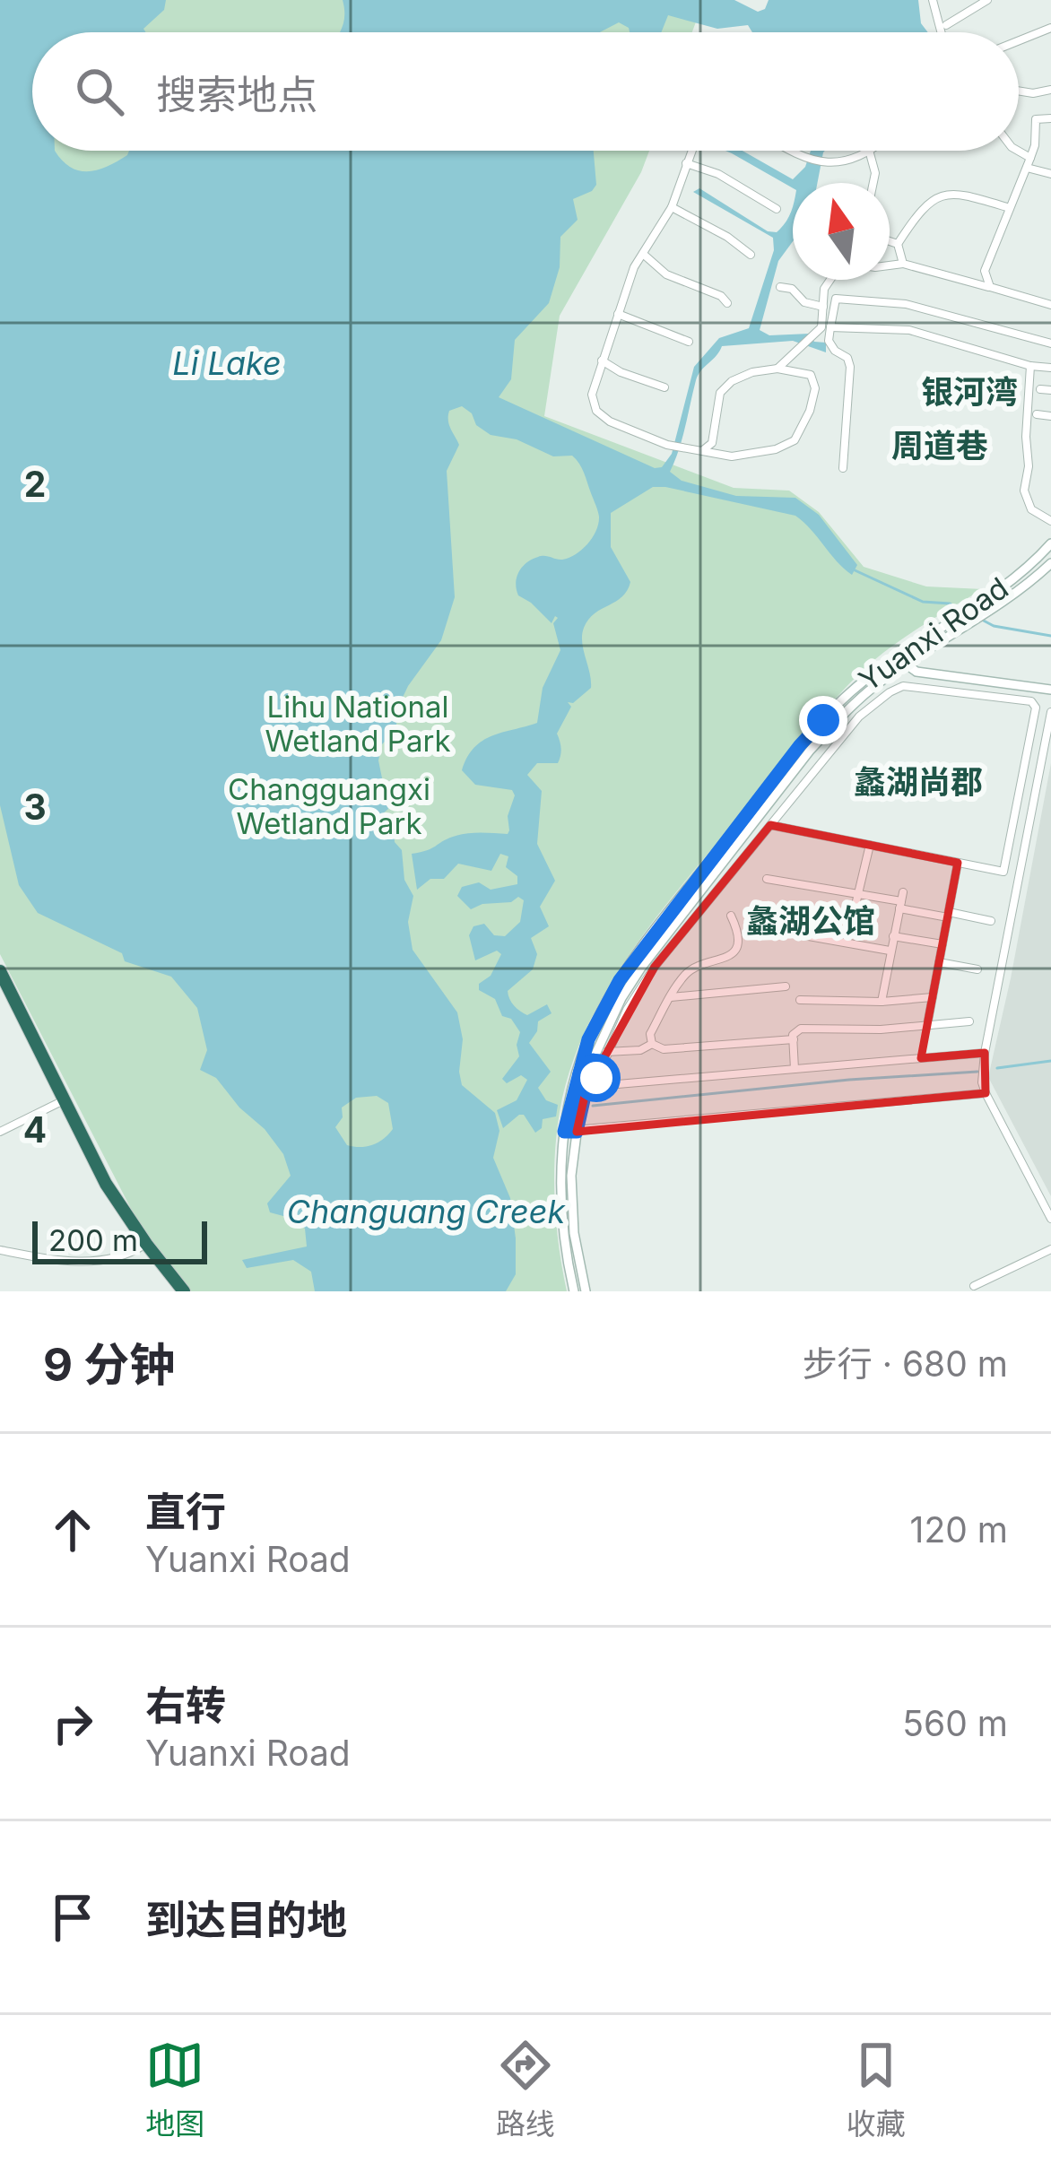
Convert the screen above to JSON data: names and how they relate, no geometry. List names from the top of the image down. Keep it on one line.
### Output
{"streets":{"main road":["Yuanxi Road"]},"districts":["银河湾","周道巷","蠡湖尚郡","蠡湖公馆"],"water":["Li Lake","Changuang Creek"],"parks":["Lihu National Wetland Park","Changguangxi Wetland Park"],"scale_bar":"200 m","north":"top","page":{"search":"搜索地点","scale":"200 m","heading":["9 分钟","步行 · 680 m"],"list":[["直行","Yuanxi Road","120 m"],["右转","Yuanxi Road","560 m"],"到达目的地"],"nav":["地图","路线","收藏"]},"grid":{"rows":["2","3","4"]}}
